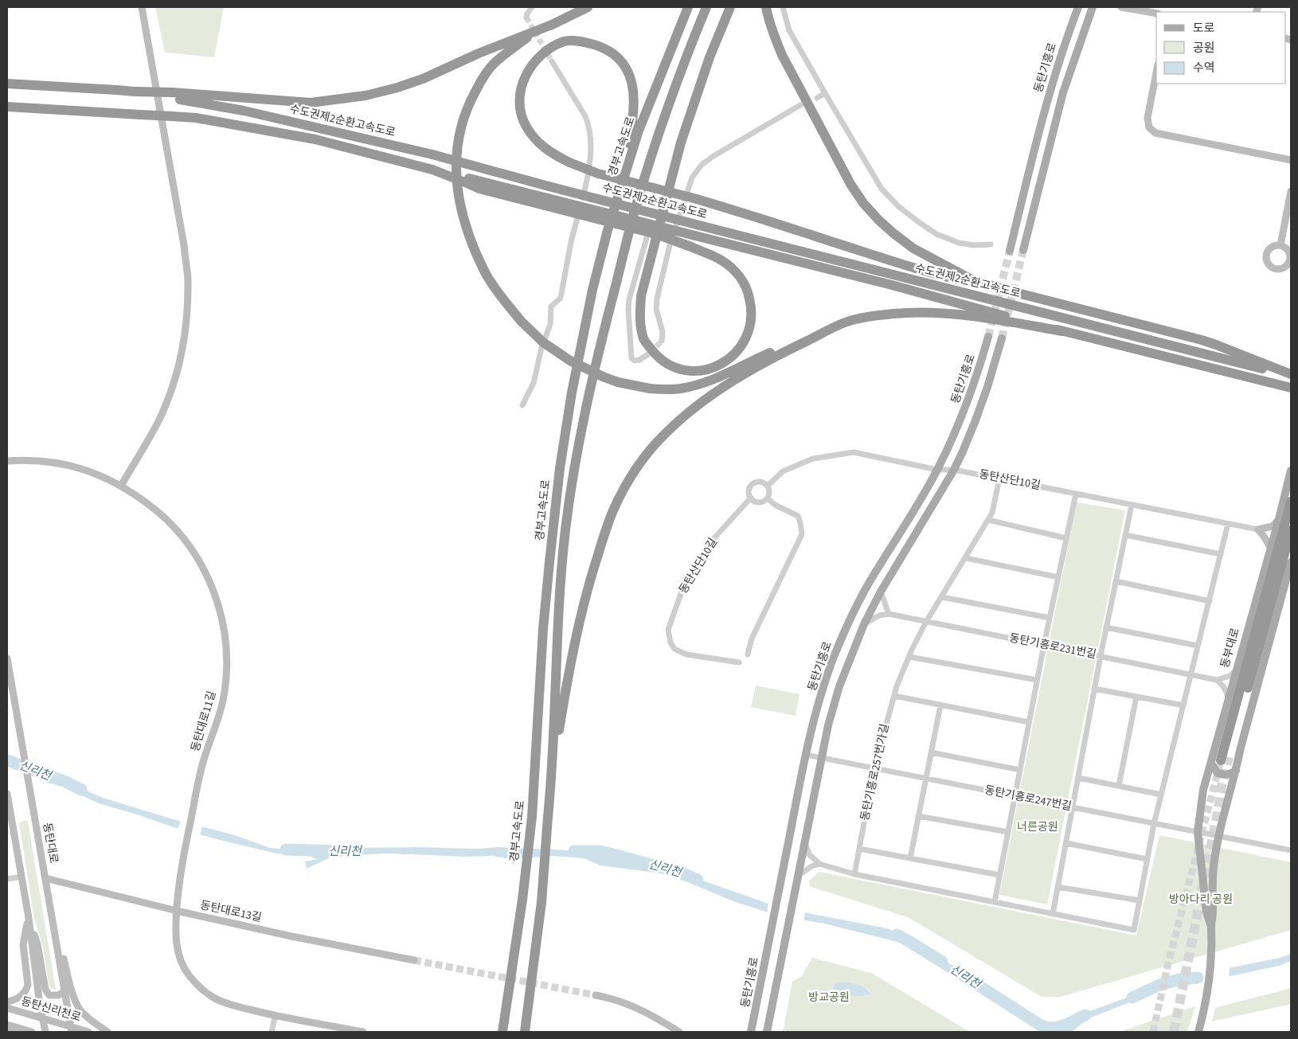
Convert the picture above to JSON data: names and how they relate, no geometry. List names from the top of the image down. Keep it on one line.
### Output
{"streets":{"highway":["수도권제2순환고속도로","경부고속도로","동부대로"],"main road":["동탄기흥로"],"street":["동탄산단10길","동탄기흥로231번길","동탄대로11길","동탄기흥로257번가길","동탄기흥로247번길","동탄대로","동탄대로13길","동탄신리천로"]},"crossings":[["동탄기흥로","동탄산단10길"],["동탄기흥로","동탄기흥로247번길"],["동탄산단10길","동탄기흥로257번가길"],["동탄기흥로231번길","동탄기흥로257번가길"],["동부대로","동탄기흥로247번길"],["동탄대로11길","동탄대로13길"],["동탄기흥로257번가길","동탄기흥로247번길"],["동탄대로","동탄대로13길"],["동탄대로","동탄신리천로"]],"water":["신리천"],"parks":["너른공원","방아다리 공원","방교공원"],"legend":["도로","공원","수역"]}
